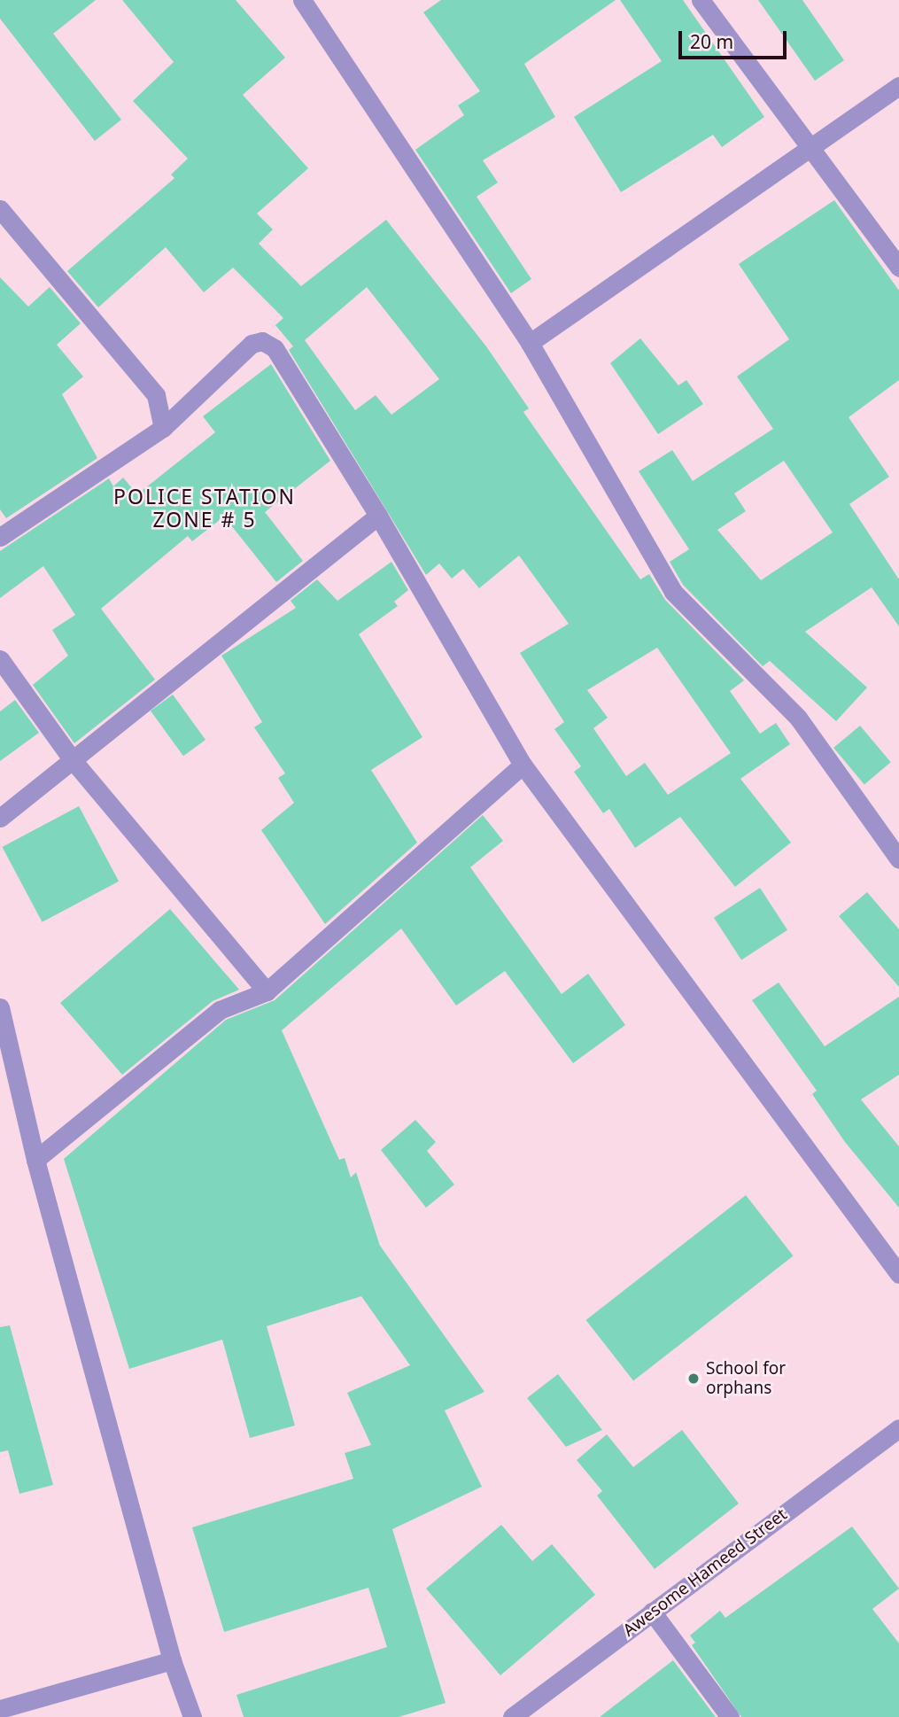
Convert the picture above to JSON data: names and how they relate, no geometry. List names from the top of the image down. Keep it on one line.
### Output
{"streets":{"street":["Awesome Hameed Street"]},"districts":["POLICE STATION ZONE # 5"],"places":["School for orphans"],"scale_bar":"20 m"}
